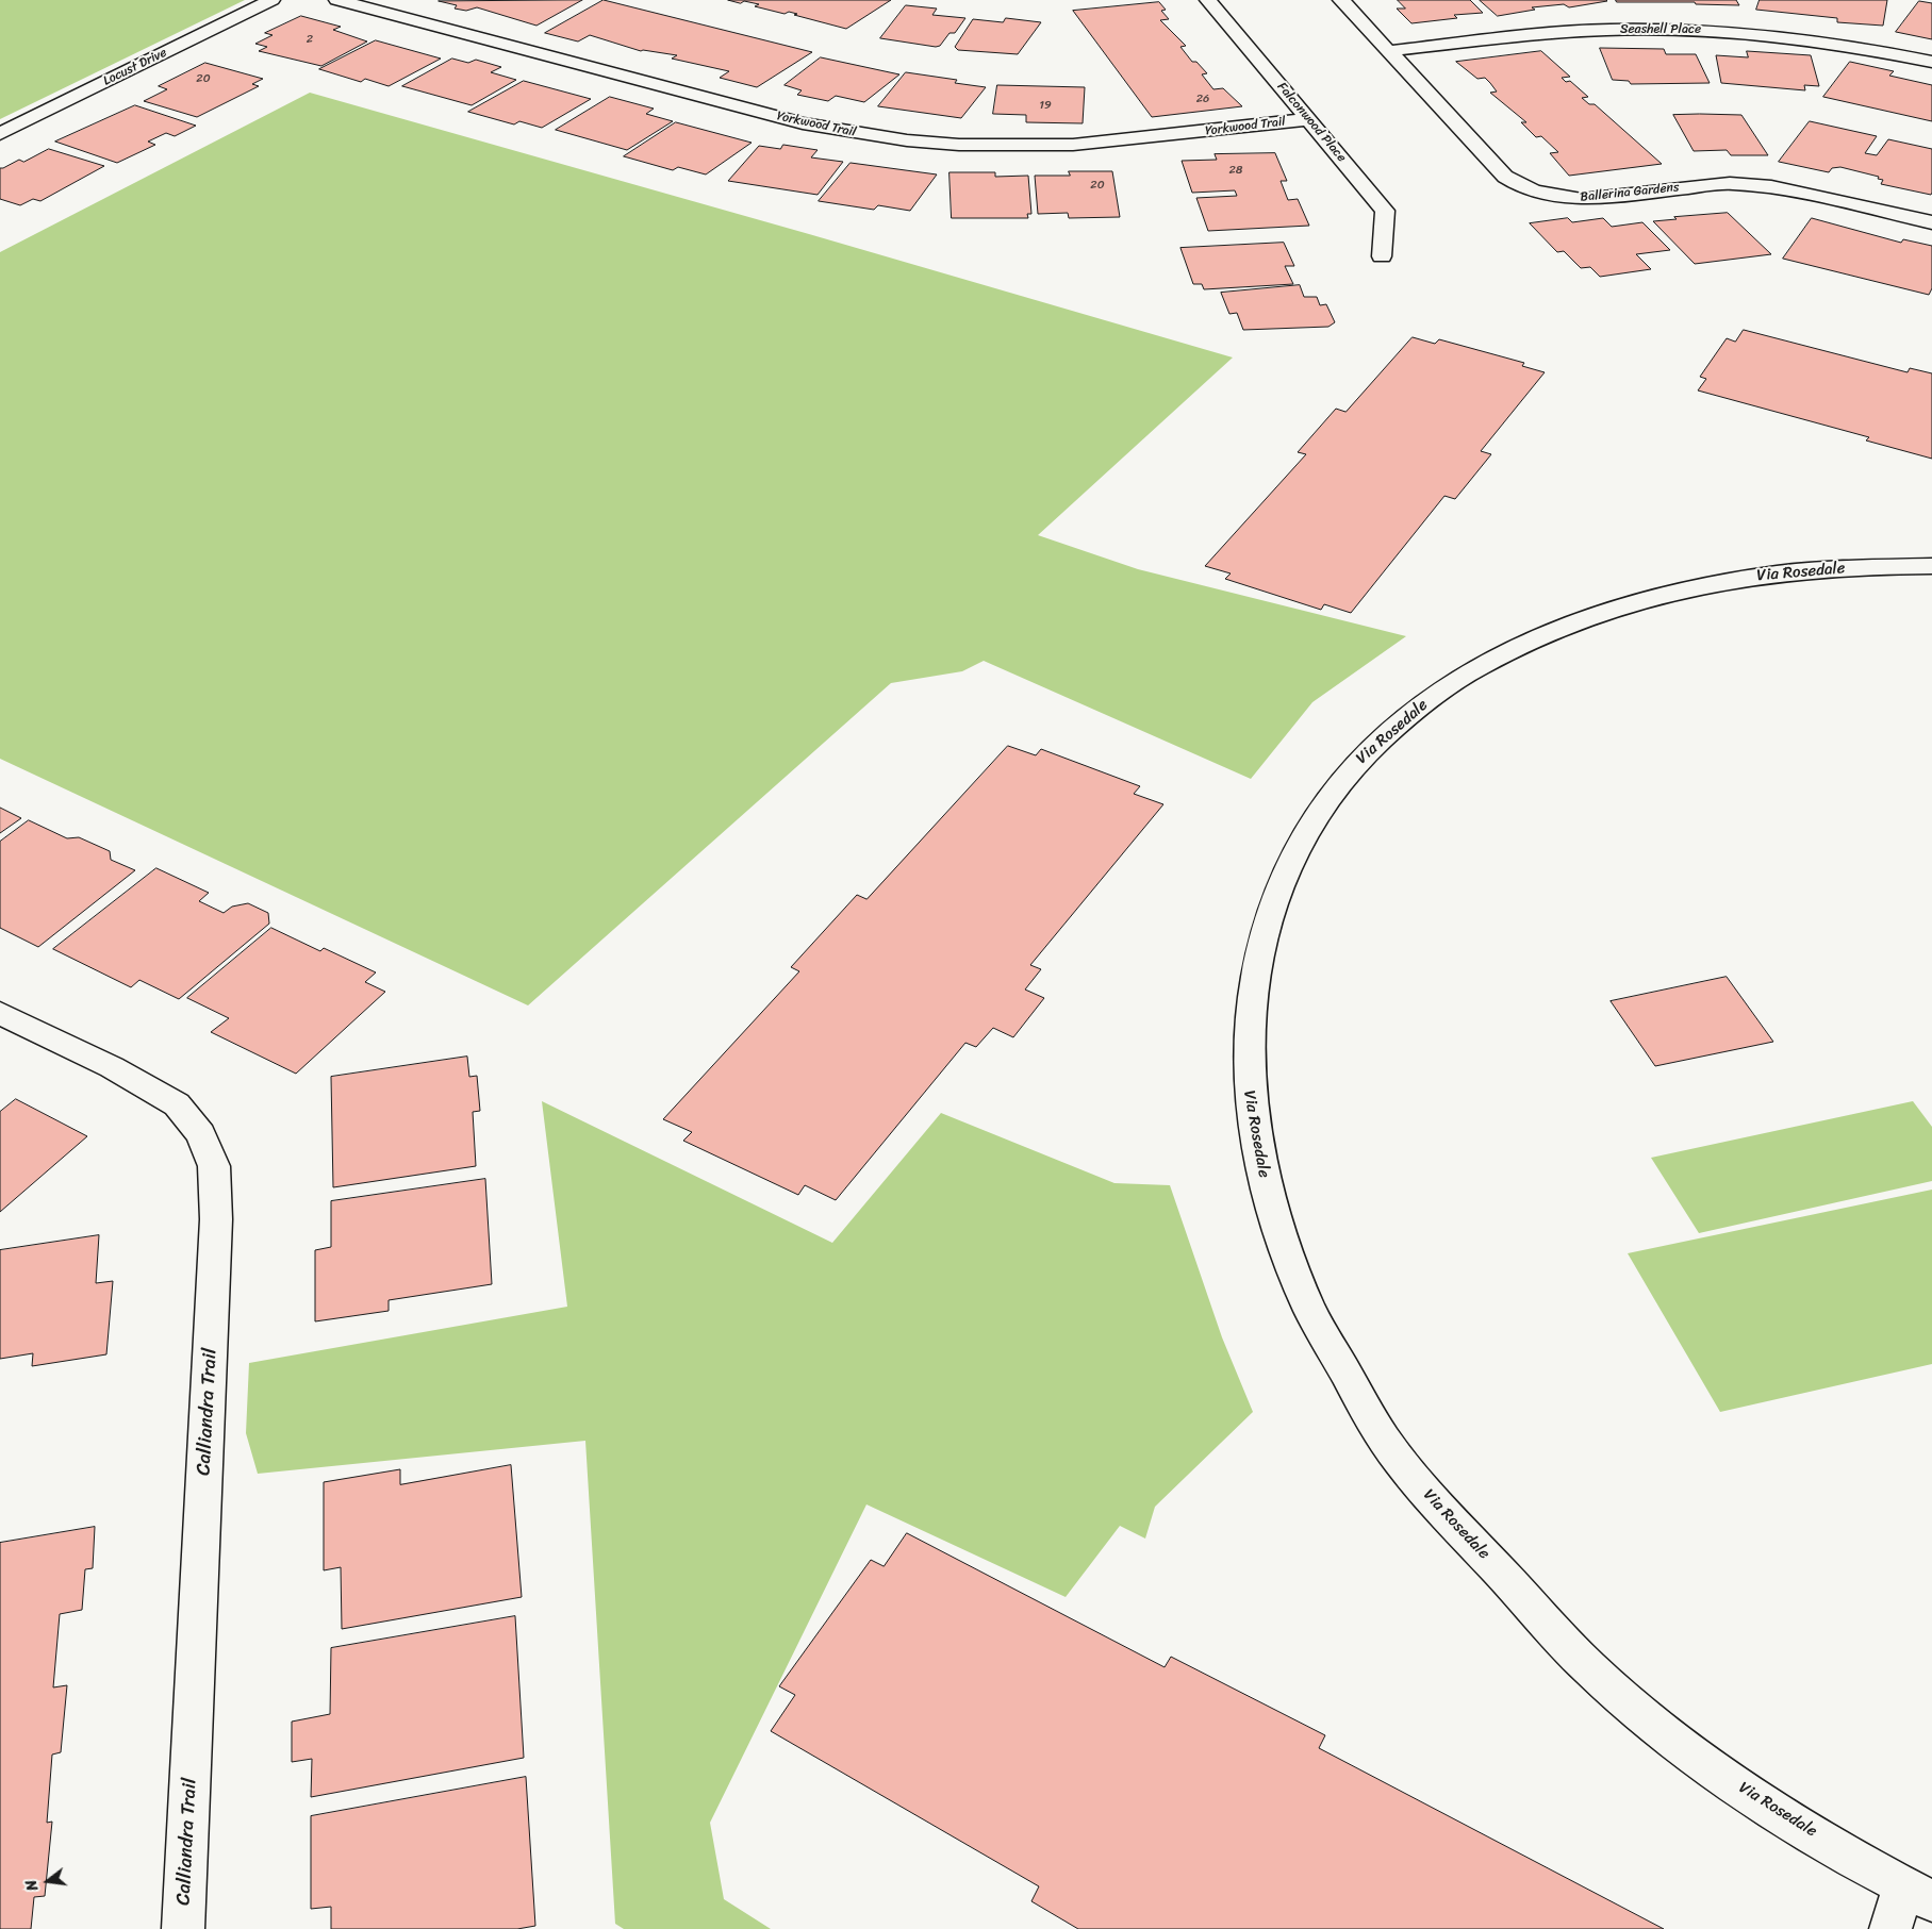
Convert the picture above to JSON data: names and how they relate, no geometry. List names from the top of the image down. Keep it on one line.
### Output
{"streets":{"street":["Seashell Place","Locust Drive","Falconwood Place","Yorkwood Trail","Ballerina Gardens","Via Rosedale","Calliandra Trail"]},"crossings":[["Seashell Place","Ballerina Gardens"],["Falconwood Place","Yorkwood Trail"]],"house_numbers":["2","20","26","19","28","20"],"north":"left"}
